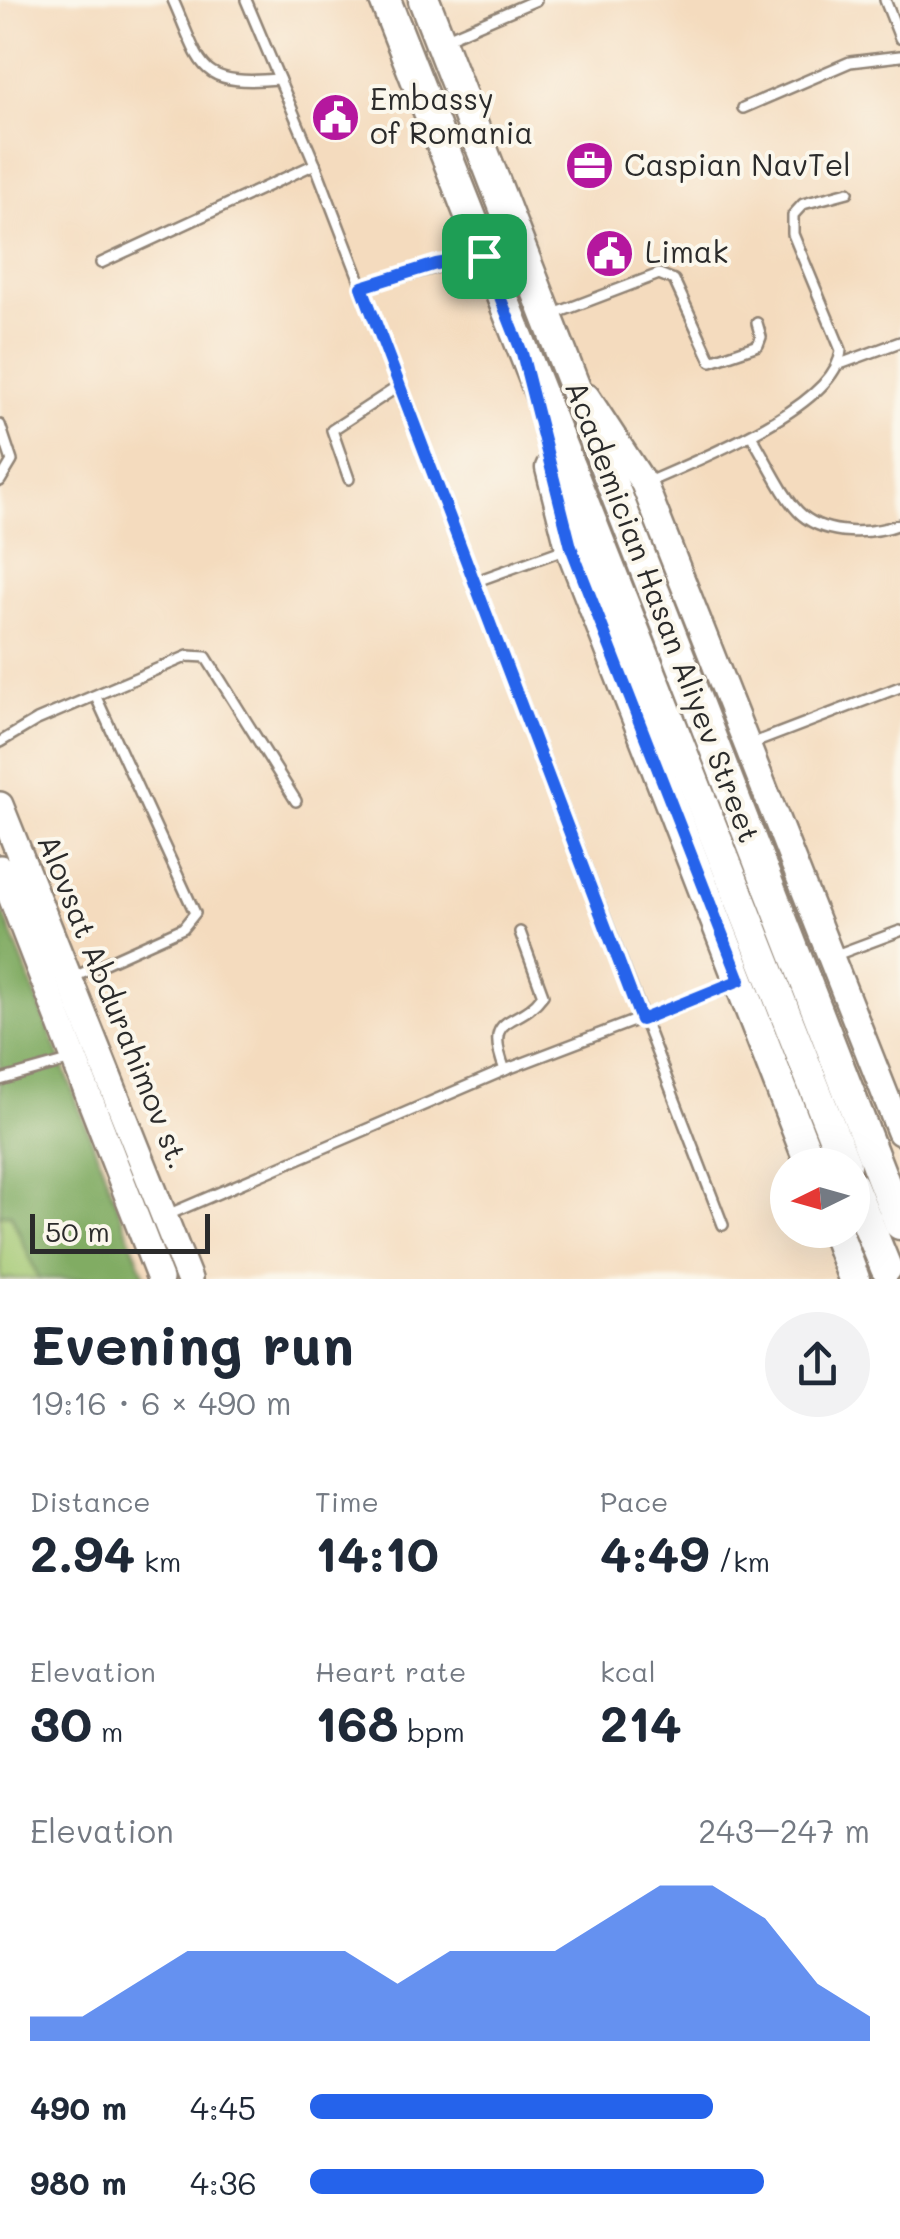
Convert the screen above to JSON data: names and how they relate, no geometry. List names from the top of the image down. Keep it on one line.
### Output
{"streets":{"main road":["Academician Hasan Aliyev Street","Alovsat Abdurahimov st."]},"places":{"public building":["Embassy of Romania","Limak"],"office":["Caspian NavTel"]},"scale_bar":"50 m","north":"left","page":{"scale":"50 m","heading":["Evening run","19:16 · 6 × 490 m"],"stats":[["Distance","2.94 km"],["Time","14:10"],["Pace","4:49 /km"],["Elevation","30 m"],["Heart rate","168 bpm"],["kcal","214"]],"chart":["Elevation","243–247 m"],"list":[{"name":"490 m","note":"4:45"},{"name":"980 m","note":"4:36"}]}}
